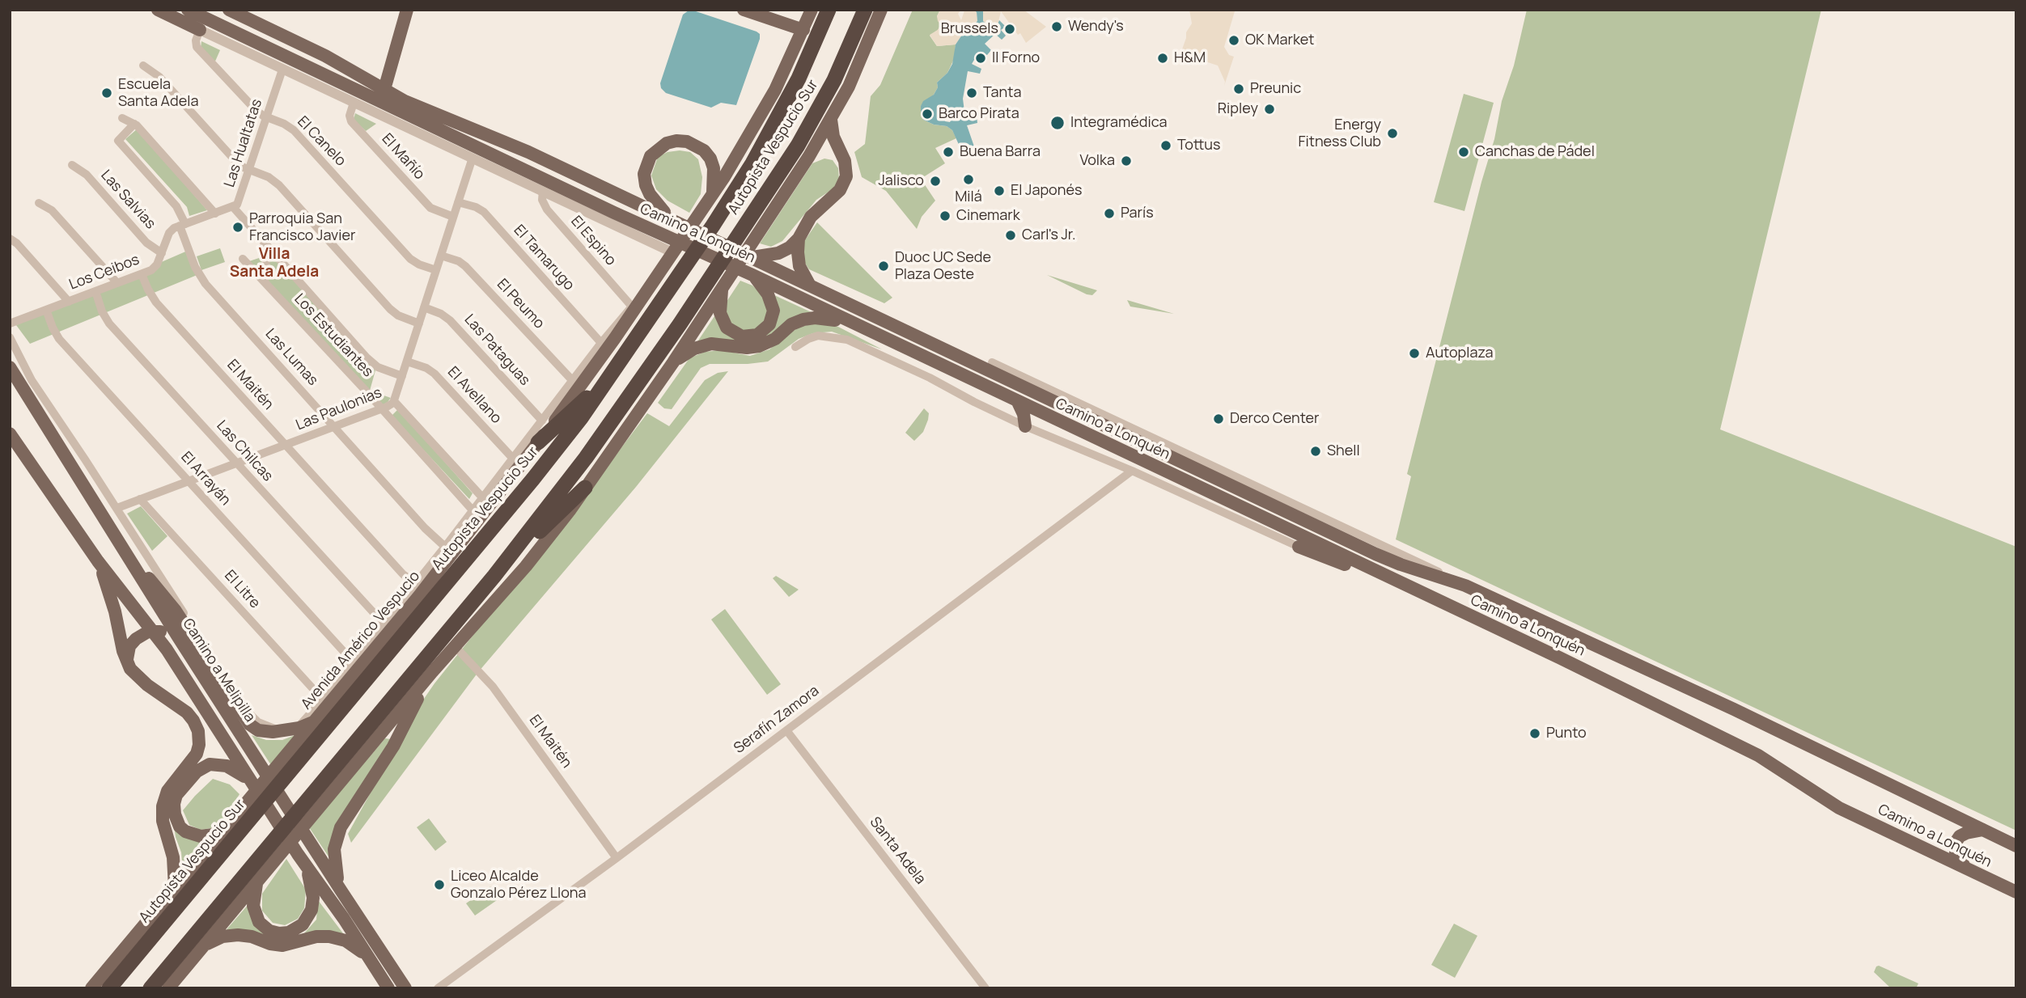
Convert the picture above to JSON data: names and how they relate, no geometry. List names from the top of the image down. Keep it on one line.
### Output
{"streets":{"highway":["Autopista Vespucio Sur"],"main road":["Camino a Lonquén","Avenida Américo Vespucio","Camino a Melipilla"],"street":["El Canelo","Las Hualtatas","El Mañío","Las Salvias","El Espino","El Tamarugo","Los Ceibos","El Peumo","Los Estudiantes","Las Pataguas","Las Lumas","El Maitén","El Avellano","Las Paulonias","Las Chilcas","El Arrayán","El Litre","Serafín Zamora","Santa Adela"]},"crossings":[["El Canelo","Las Hualtatas"],["El Canelo","Camino a Lonquén"],["El Canelo","Las Paulonias"],["Las Hualtatas","Camino a Lonquén"],["Las Hualtatas","Los Ceibos"],["Las Hualtatas","Los Estudiantes"],["Las Hualtatas","Las Lumas"],["El Mañío","Camino a Lonquén"],["El Mañío","Las Paulonias"],["Las Salvias","Los Ceibos"],["Camino a Lonquén","El Espino"],["Camino a Lonquén","Las Paulonias"],["Camino a Lonquén","Avenida Américo Vespucio"],["Camino a Lonquén","Serafín Zamora"],["El Espino","Avenida Américo Vespucio"],["El Tamarugo","Las Paulonias"],["El Tamarugo","Avenida Américo Vespucio"],["Los Ceibos","Las Lumas"],["Los Ceibos","El Maitén"],["Los Ceibos","Las Chilcas"],["Los Ceibos","El Arrayán"],["El Peumo","Las Paulonias"],["El Peumo","Avenida Américo Vespucio"],["Los Estudiantes","Las Paulonias"],["Los Estudiantes","Avenida Américo Vespucio"],["Las Pataguas","Las Paulonias"],["Las Pataguas","Avenida Américo Vespucio"],["Las Lumas","Las Paulonias"],["Las Lumas","Avenida Américo Vespucio"],["El Maitén","Las Paulonias"],["El Maitén","Avenida Américo Vespucio"],["El Maitén","Serafín Zamora"],["El Avellano","Las Paulonias"],["El Avellano","Avenida Américo Vespucio"],["Las Paulonias","Las Chilcas"],["Las Paulonias","El Arrayán"],["Las Paulonias","El Litre"],["Las Paulonias","Camino a Melipilla"],["Las Chilcas","Avenida Américo Vespucio"],["El Arrayán","Avenida Américo Vespucio"],["El Litre","Avenida Américo Vespucio"],["Avenida Américo Vespucio","Camino a Melipilla"],["Serafín Zamora","Santa Adela"]],"districts":["Villa Santa Adela"],"places":["Wendy's","Brussels","OK Market","Il Forno","H&M","Preunic","Escuela Santa Adela","Tanta","Ripley","Barco Pirata","Integramédica","Energy Fitness Club","Tottus","Buena Barra","Canchas de Pádel","Volka","Milá","Jalisco","El Japonés","París","Cinemark","Parroquia San Francisco Javier","Carl's Jr.","Duoc UC Sede Plaza Oeste","Autoplaza","Derco Center","Shell","Punto","Liceo Alcalde Gonzalo Pérez Llona"]}
